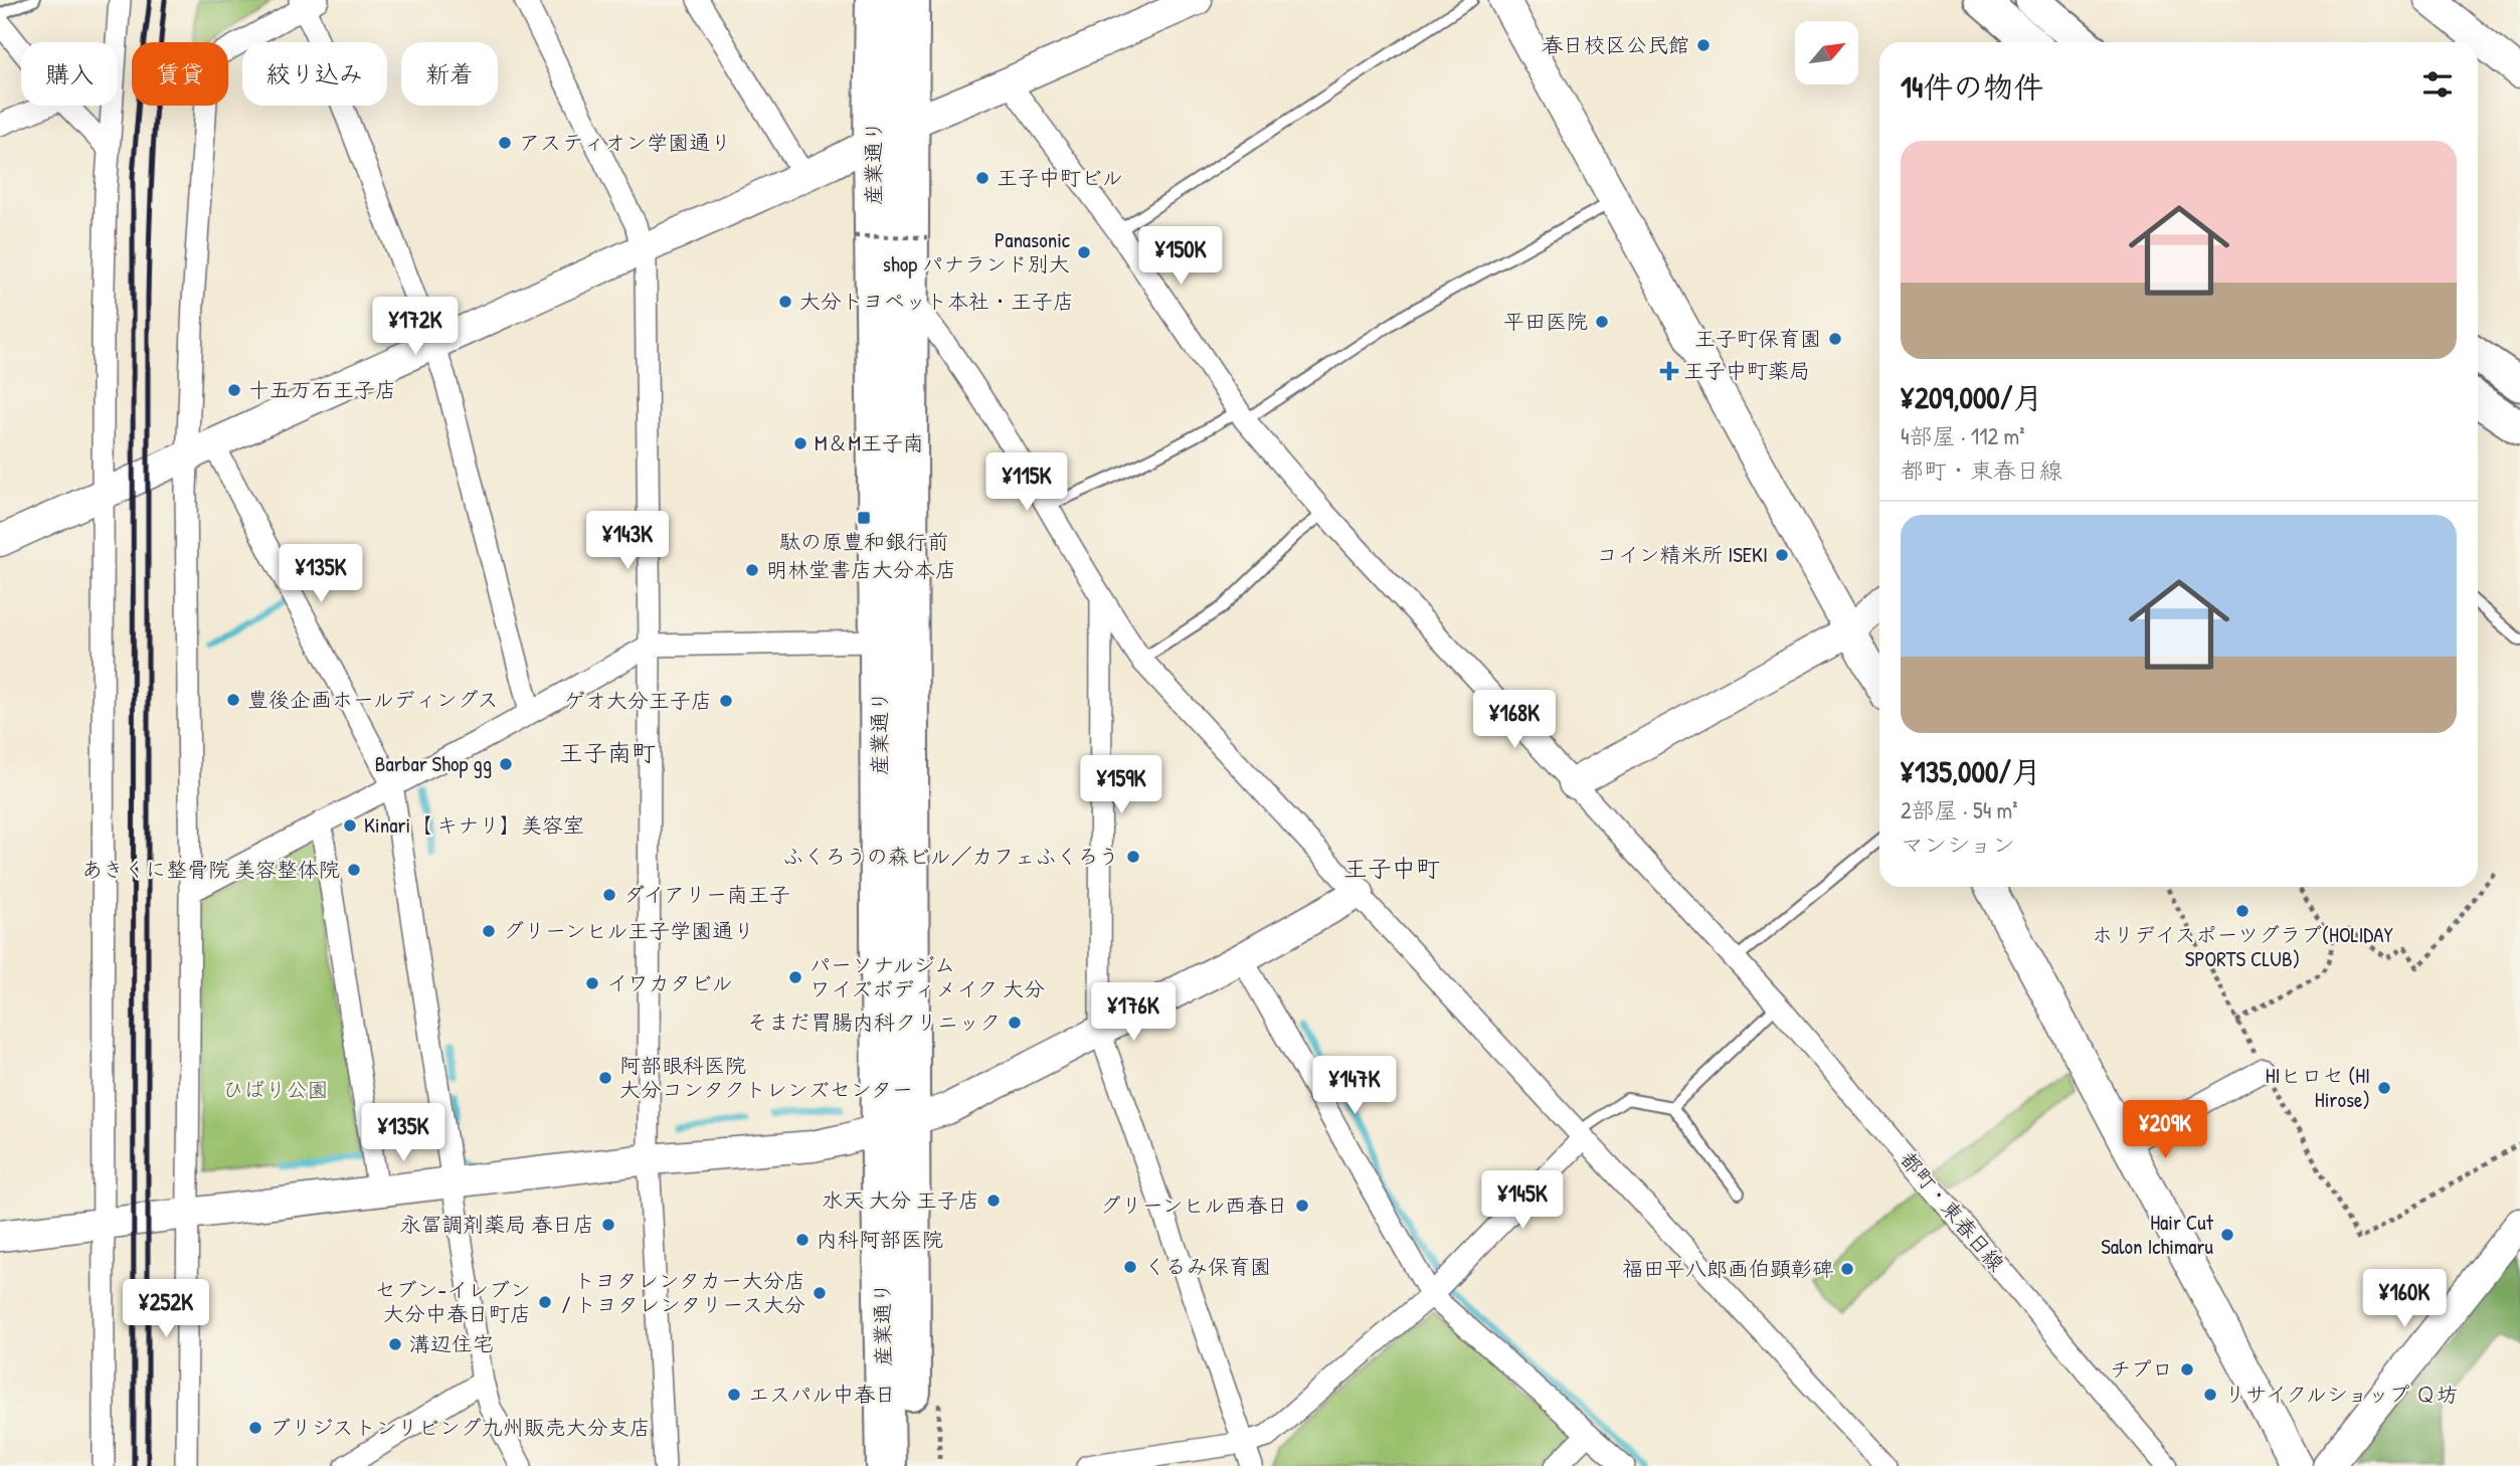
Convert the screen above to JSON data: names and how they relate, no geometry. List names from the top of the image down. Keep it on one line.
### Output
{"streets":{"highway":["産業通り"],"street":["都町・東春日線"]},"districts":["王子南町","王子中町"],"parks":["ひばり公園"],"places":{"other":["春日校区公民館","アスティオン学園通り","王子中町ビル","Panasonic shop パナランド別大","大分トヨペット本社・王子店","平田医院","王子町保育園","十五万石王子店","M＆M王子南","コイン精米所 ISEKI","明林堂書店大分本店","豊後企画ホールディングス","ゲオ大分王子店","Barbar Shop gg","Kinari【 キナリ】美容室","ふくろうの森ビル／カフェふくろう","あきくに整骨院 美容整体院","ダイアリー南王子","ホリデイスポーツグラブ(HOLIDAY SPORTS CLUB)","グリーンヒル王子学園通り","パーソナルジム ワイズボディメイク 大分","イワカタビル","そまだ胃腸内科クリニック","阿部眼科医院 大分コンタクトレンズセンター","HIヒロセ (HI Hirose)","水天 大分 王子店","グリーンヒル西春日","永冨調剤薬局 春日店","Hair Cut Salon Ichimaru","内科阿部医院","くるみ保育園","福田平八郎画伯顕彰碑","トヨタレンタカー大分店 / トヨタレンタリース大分","セブン-イレブン 大分中春日町店","溝辺住宅","チプロ","エスパル中春日","リサイクルショップ Ｑ坊","ブリジストンリビング九州販売大分支店"],"health":["王子中町薬局"],"transit":["駄の原豊和銀行前"]},"north":"top right","page":{"chip":["購入","賃貸","絞り込み","新着"],"heading":"14件の物件","list":[{"name":"¥209,000/月","note":"4部屋 · 112 m² · 都町・東春日線"},{"name":"¥135,000/月","note":"2部屋 · 54 m² · マンション"}],"price":["¥150K","¥172K","¥115K","¥143K","¥135K","¥168K","¥159K","¥176K","¥147K","¥209K","¥135K","¥145K","¥160K","¥252K"]}}
